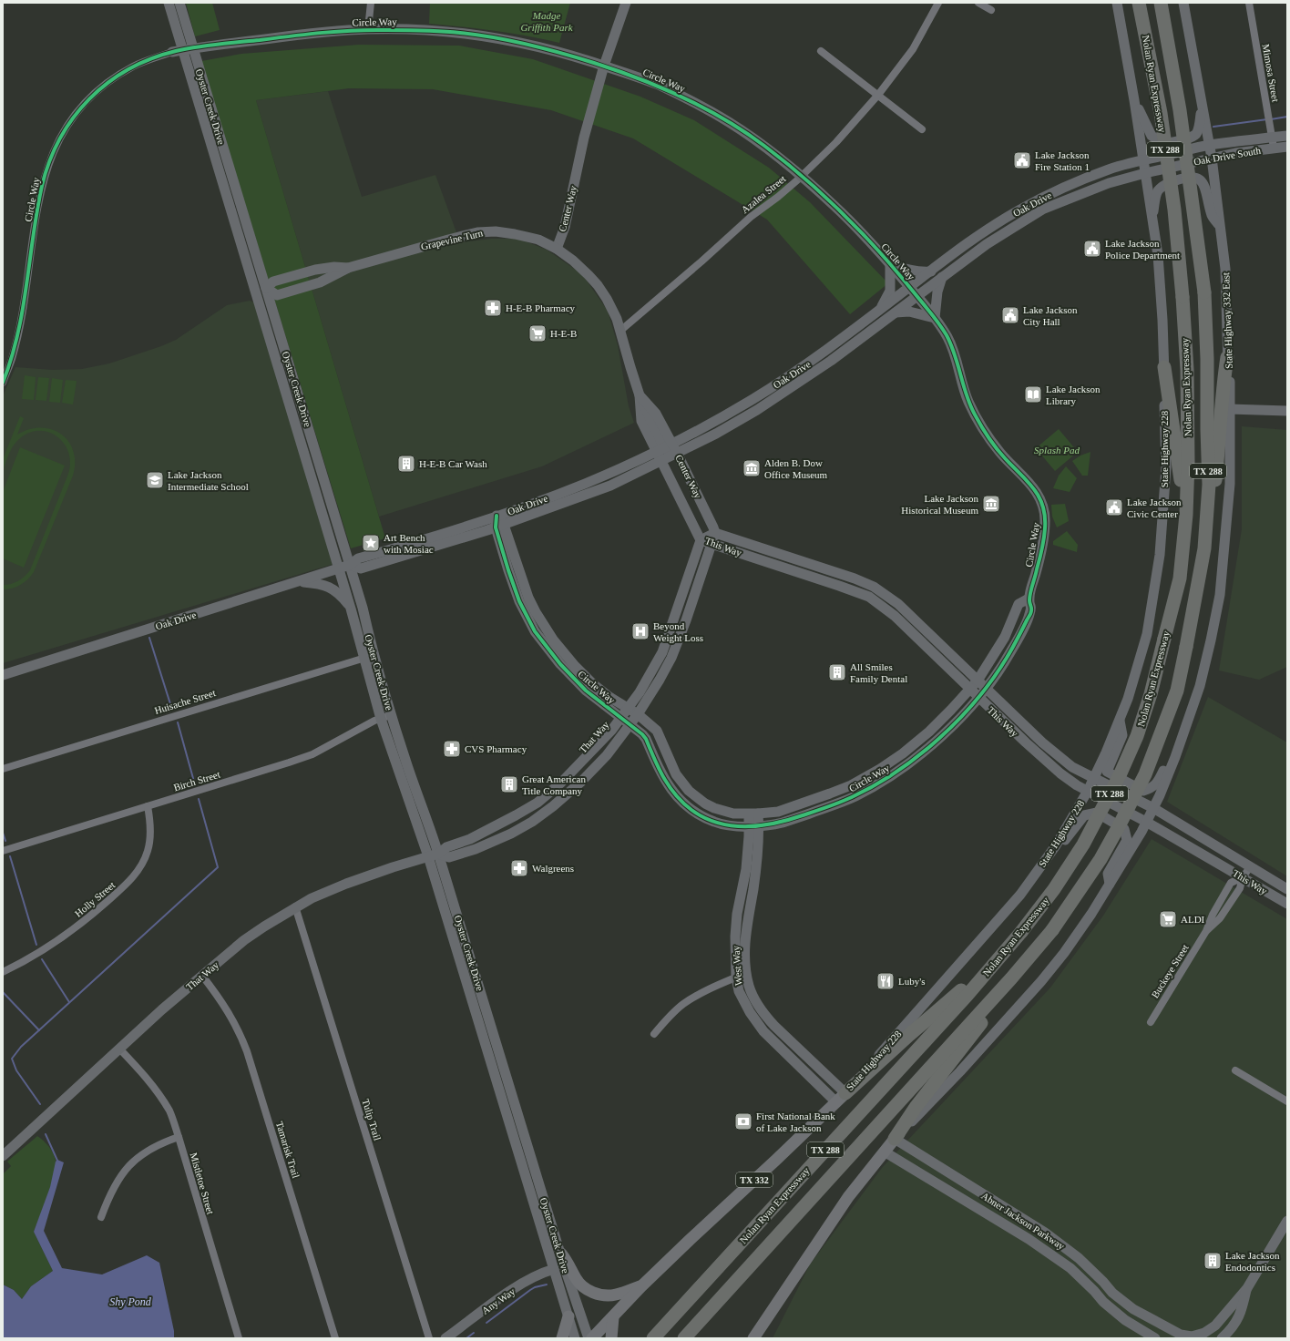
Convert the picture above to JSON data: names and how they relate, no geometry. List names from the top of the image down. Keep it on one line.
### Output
{"streets":{"highway":["Nolan Ryan Expressway","TX 288"],"main road":["Circle Way","Oyster Creek Drive","Oak Drive South","Oak Drive","Center Way","Grapevine Turn","State Highway 332 East","State Highway 228","This Way","That Way","West Way","TX 332","Abner Jackson Parkway","Any Way"],"street":["Mimosa Street","Azalea Street","Huisache Street","Birch Street","Holly Street","Buckeye Street","Tulip Trail","Tamarisk Trail","Mistletoe Street"]},"crossings":[["Circle Way","Oyster Creek Drive"],["Circle Way","Azalea Street"],["Circle Way","Oak Drive"],["Circle Way","Center Way"],["Circle Way","This Way"],["Circle Way","That Way"],["Circle Way","West Way"],["Mimosa Street","Oak Drive South"],["Oyster Creek Drive","Oak Drive"],["Oyster Creek Drive","Grapevine Turn"],["Oyster Creek Drive","Huisache Street"],["Oyster Creek Drive","That Way"],["Oyster Creek Drive","Birch Street"],["Oyster Creek Drive","Any Way"],["Oak Drive South","Oak Drive"],["Oak Drive South","State Highway 332 East"],["Azalea Street","Center Way"],["Oak Drive","Center Way"],["Oak Drive","State Highway 332 East"],["Center Way","Grapevine Turn"],["Center Way","This Way"],["Center Way","That Way"],["State Highway 228","This Way"],["State Highway 228","West Way"],["State Highway 228","TX 332"],["This Way","That Way"],["This Way","Buckeye Street"],["That Way","Tulip Trail"],["That Way","Tamarisk Trail"],["That Way","Mistletoe Street"],["Birch Street","Holly Street"]],"water":["Shy Pond"],"parks":["Madge Griffith Park","Splash Pad"],"places":{"public building":["Lake Jackson Fire Station 1","Lake Jackson Police Department","Lake Jackson City Hall","Lake Jackson Civic Center"],"pharmacy":["H-E-B Pharmacy","CVS Pharmacy","Walgreens"],"supermarket":["H-E-B","ALDI"],"library":["Lake Jackson Library"],"building":["H-E-B Car Wash","All Smiles Family Dental","Great American Title Company","Lake Jackson Endodontics"],"museum":["Alden B. Dow Office Museum","Lake Jackson Historical Museum"],"school or university":["Lake Jackson Intermediate School"],"place":["Art Bench with Mosiac"],"hospital":["Beyond Weight Loss"],"restaurant":["Luby's"],"bank":["First National Bank of Lake Jackson"]}}
